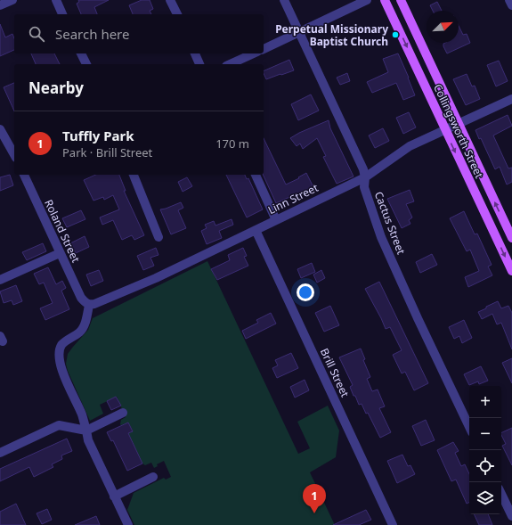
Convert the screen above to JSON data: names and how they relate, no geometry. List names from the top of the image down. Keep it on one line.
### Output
{"streets":{"main road":["Collingsworth Street"],"street":["Linn Street","Cactus Street","Roland Street","Brill Street"]},"crossings":[["Collingsworth Street","Linn Street"],["Linn Street","Cactus Street"],["Linn Street","Roland Street"],["Linn Street","Brill Street"]],"places":["Perpetual Missionary Baptist Church"],"north":"top right","page":{"search":"Search here","heading":"Nearby","list":[{"mark":"1","name":"Tuffly Park","note":"Park · Brill Street","value":"170 m"}],"map_buttons":["+","−"],"pins":"1"}}
